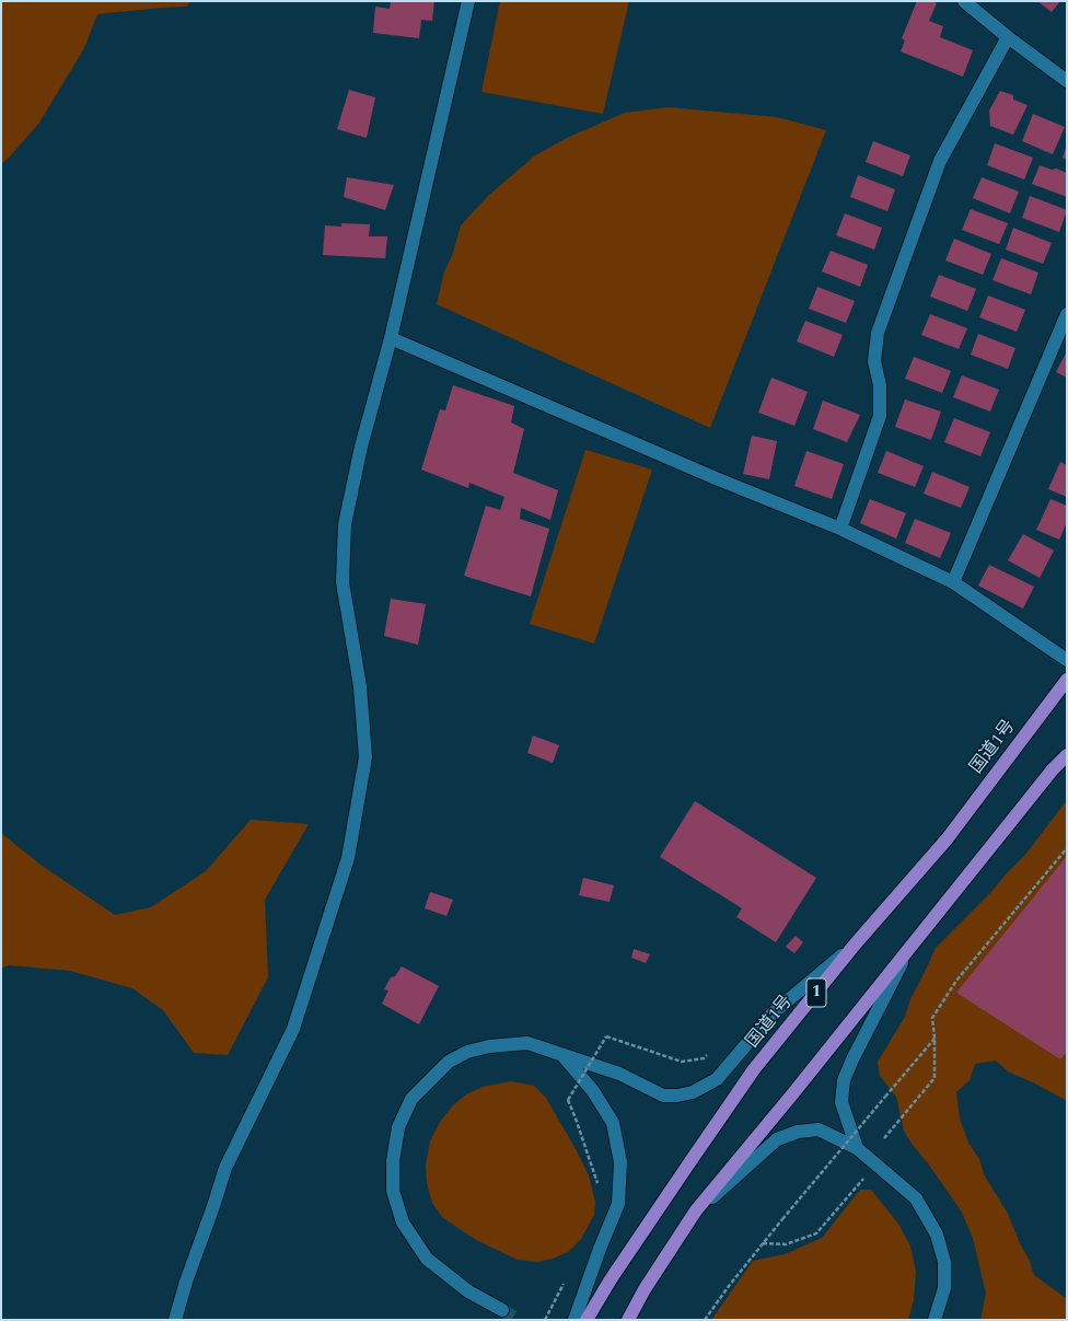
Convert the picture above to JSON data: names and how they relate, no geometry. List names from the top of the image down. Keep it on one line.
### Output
{"streets":{"highway":["国道1号","1"]}}
